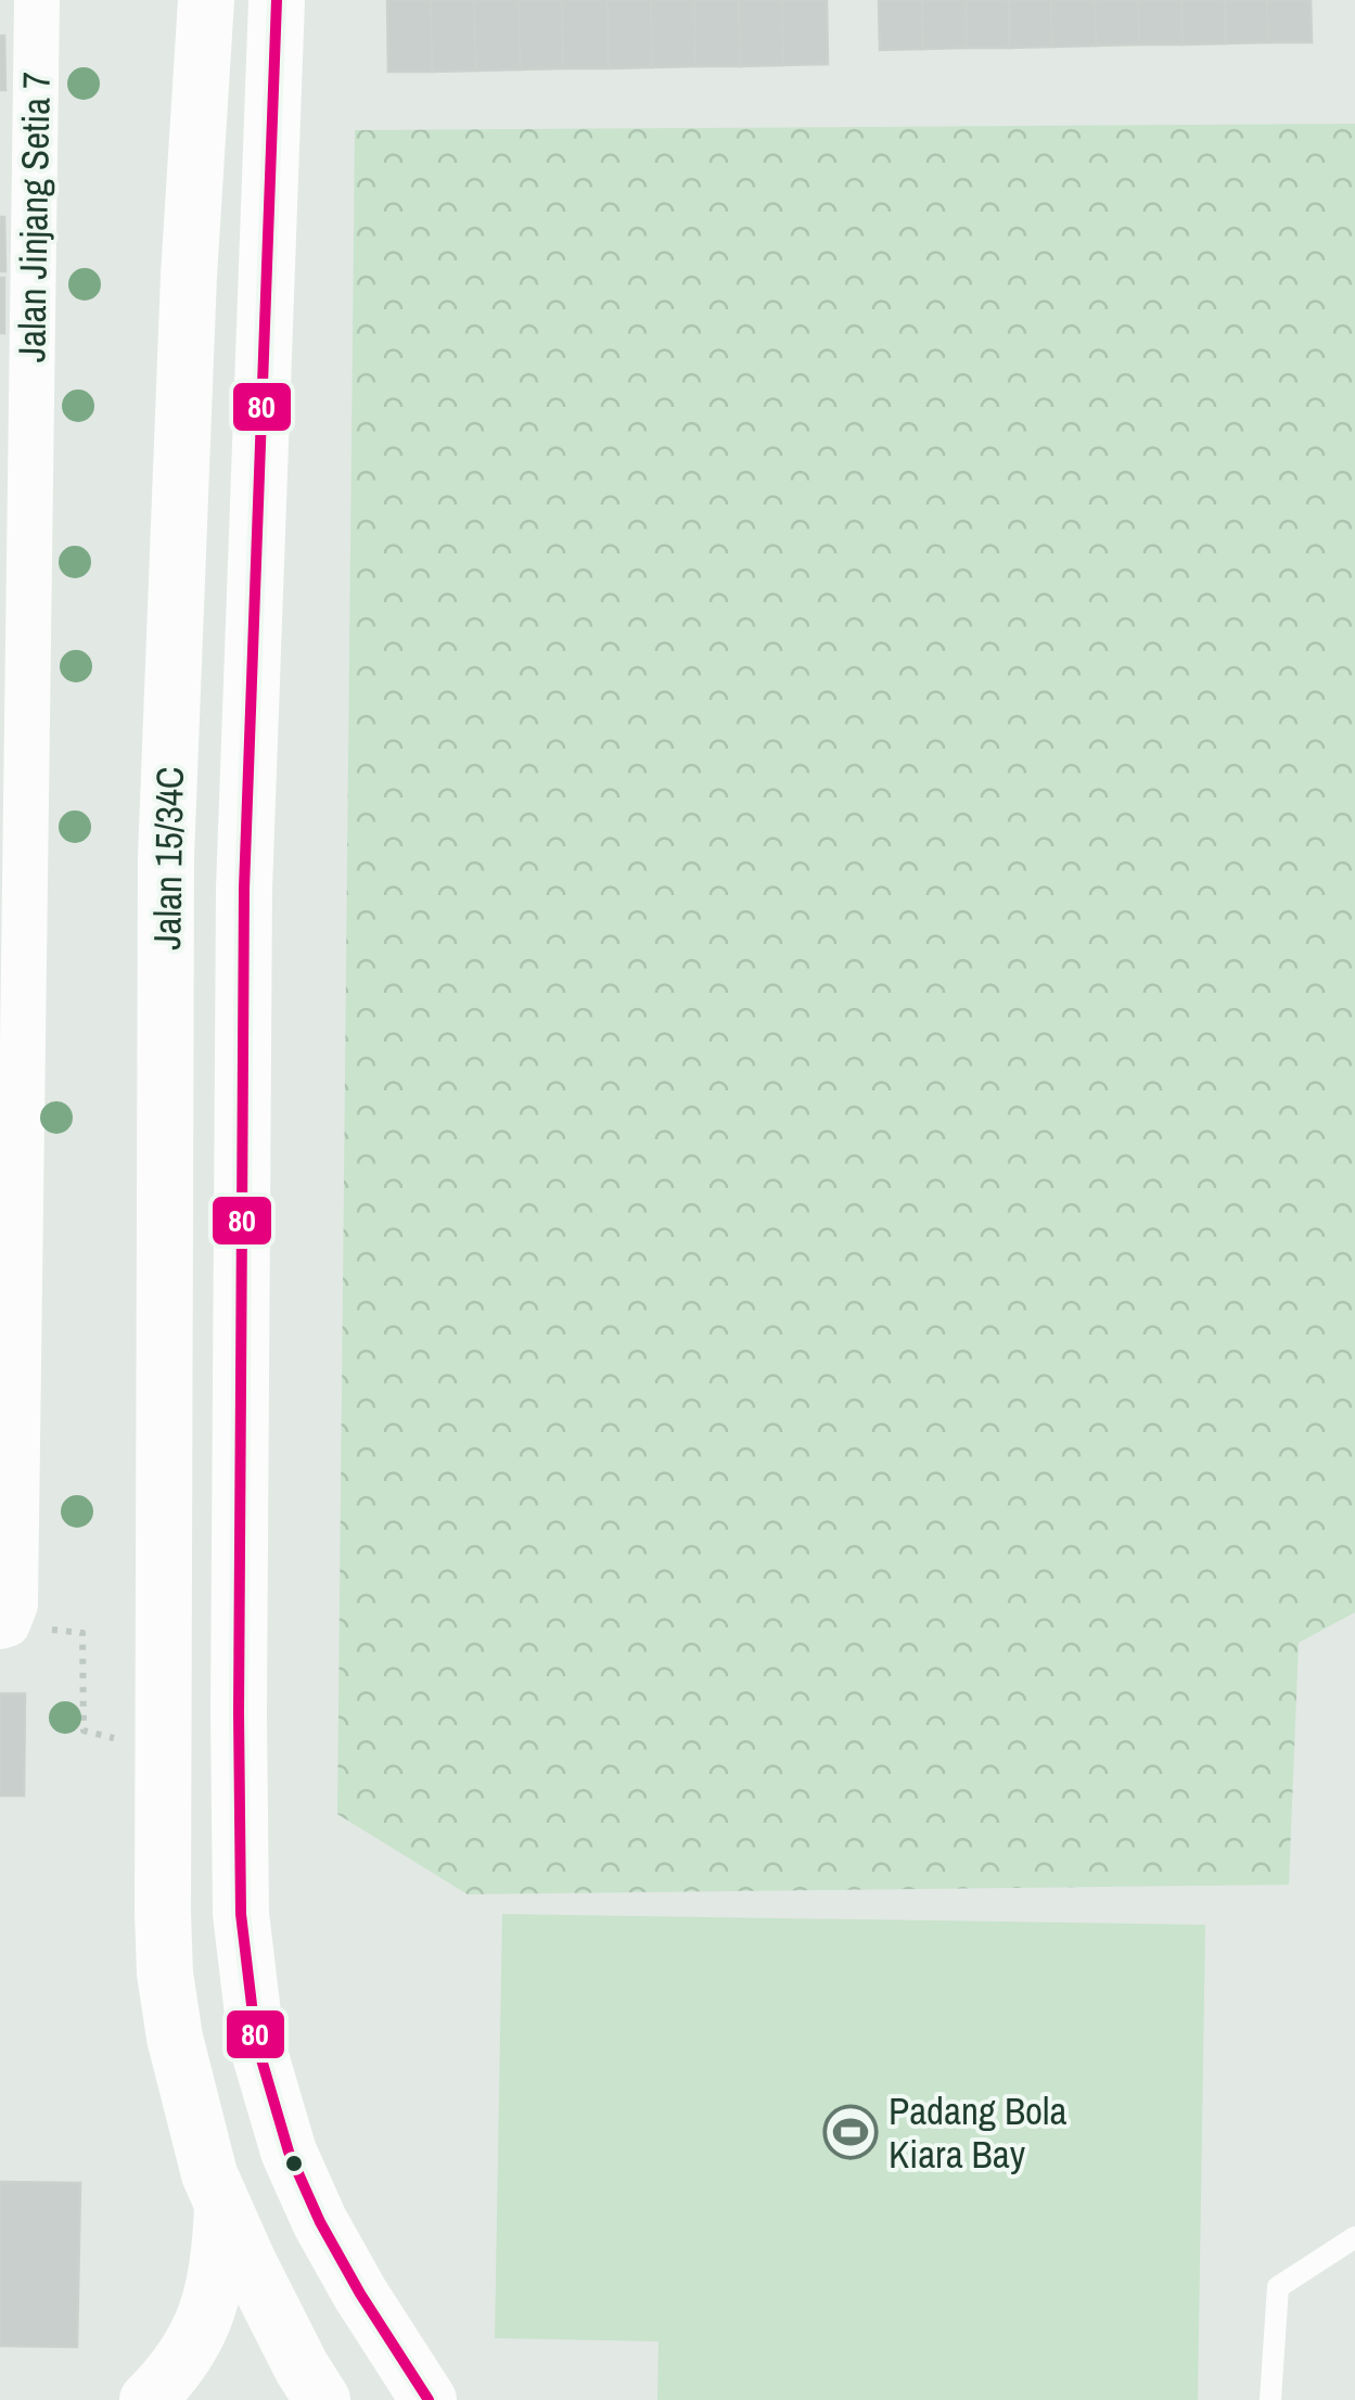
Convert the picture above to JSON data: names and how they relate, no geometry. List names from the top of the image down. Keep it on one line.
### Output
{"streets":{"street":["Jalan Jinjang Setia 7","Jalan 15/34C"]},"places":{"sports":["Padang Bola Kiara Bay"]},"lines":["transit line 80"]}
